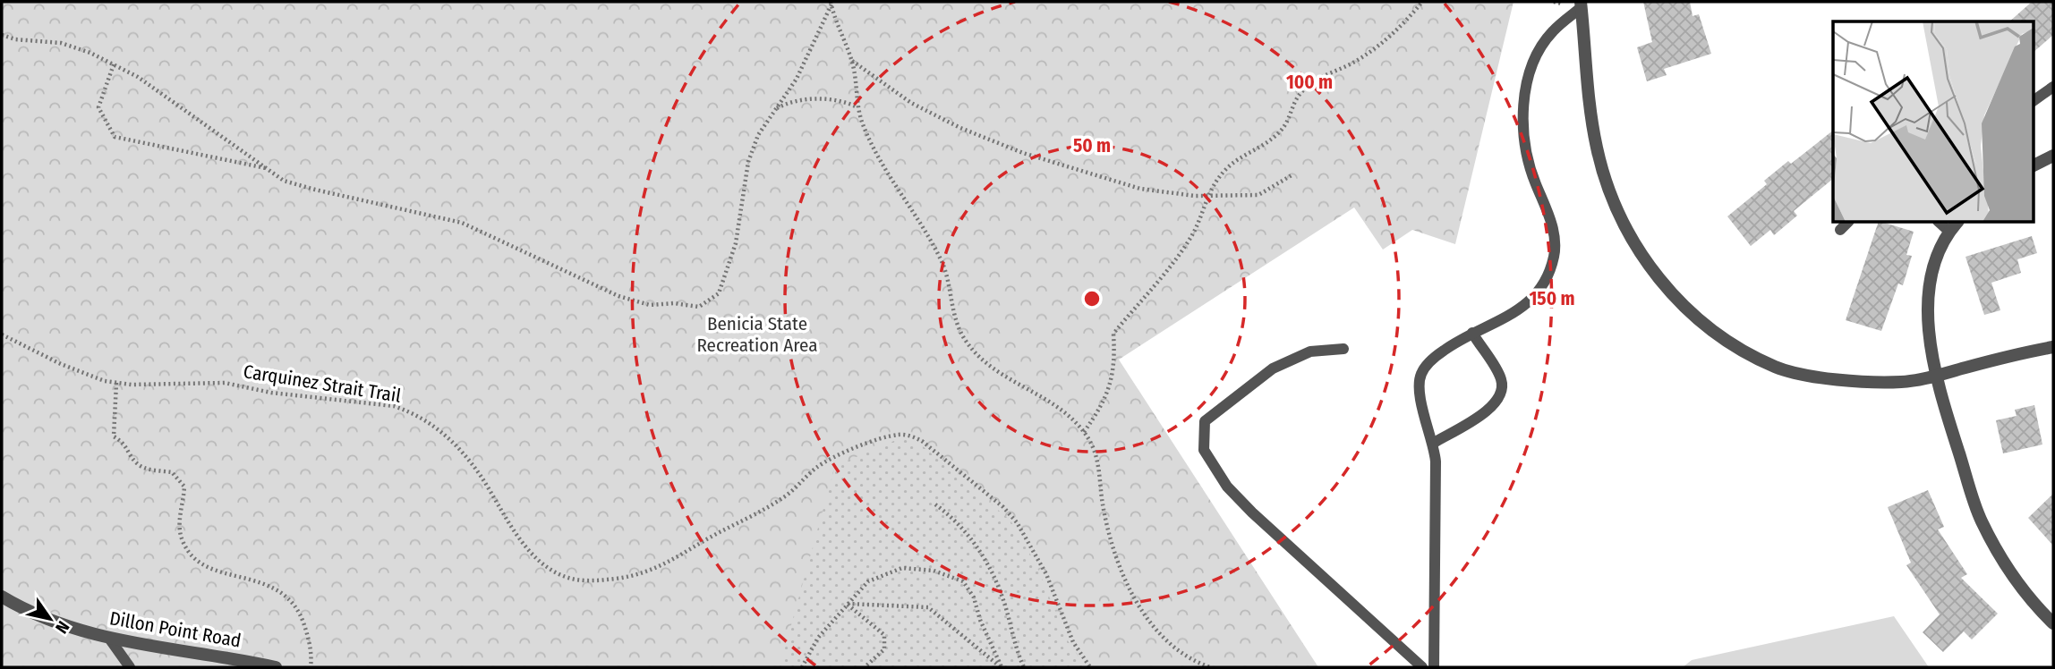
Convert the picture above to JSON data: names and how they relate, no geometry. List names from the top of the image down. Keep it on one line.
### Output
{"streets":{"street":["Dillon Point Road"],"path":["Carquinez Strait Trail"]},"parks":["Benicia State Recreation Area"],"north":"bottom right","rings":["100 m","50 m","150 m"]}
